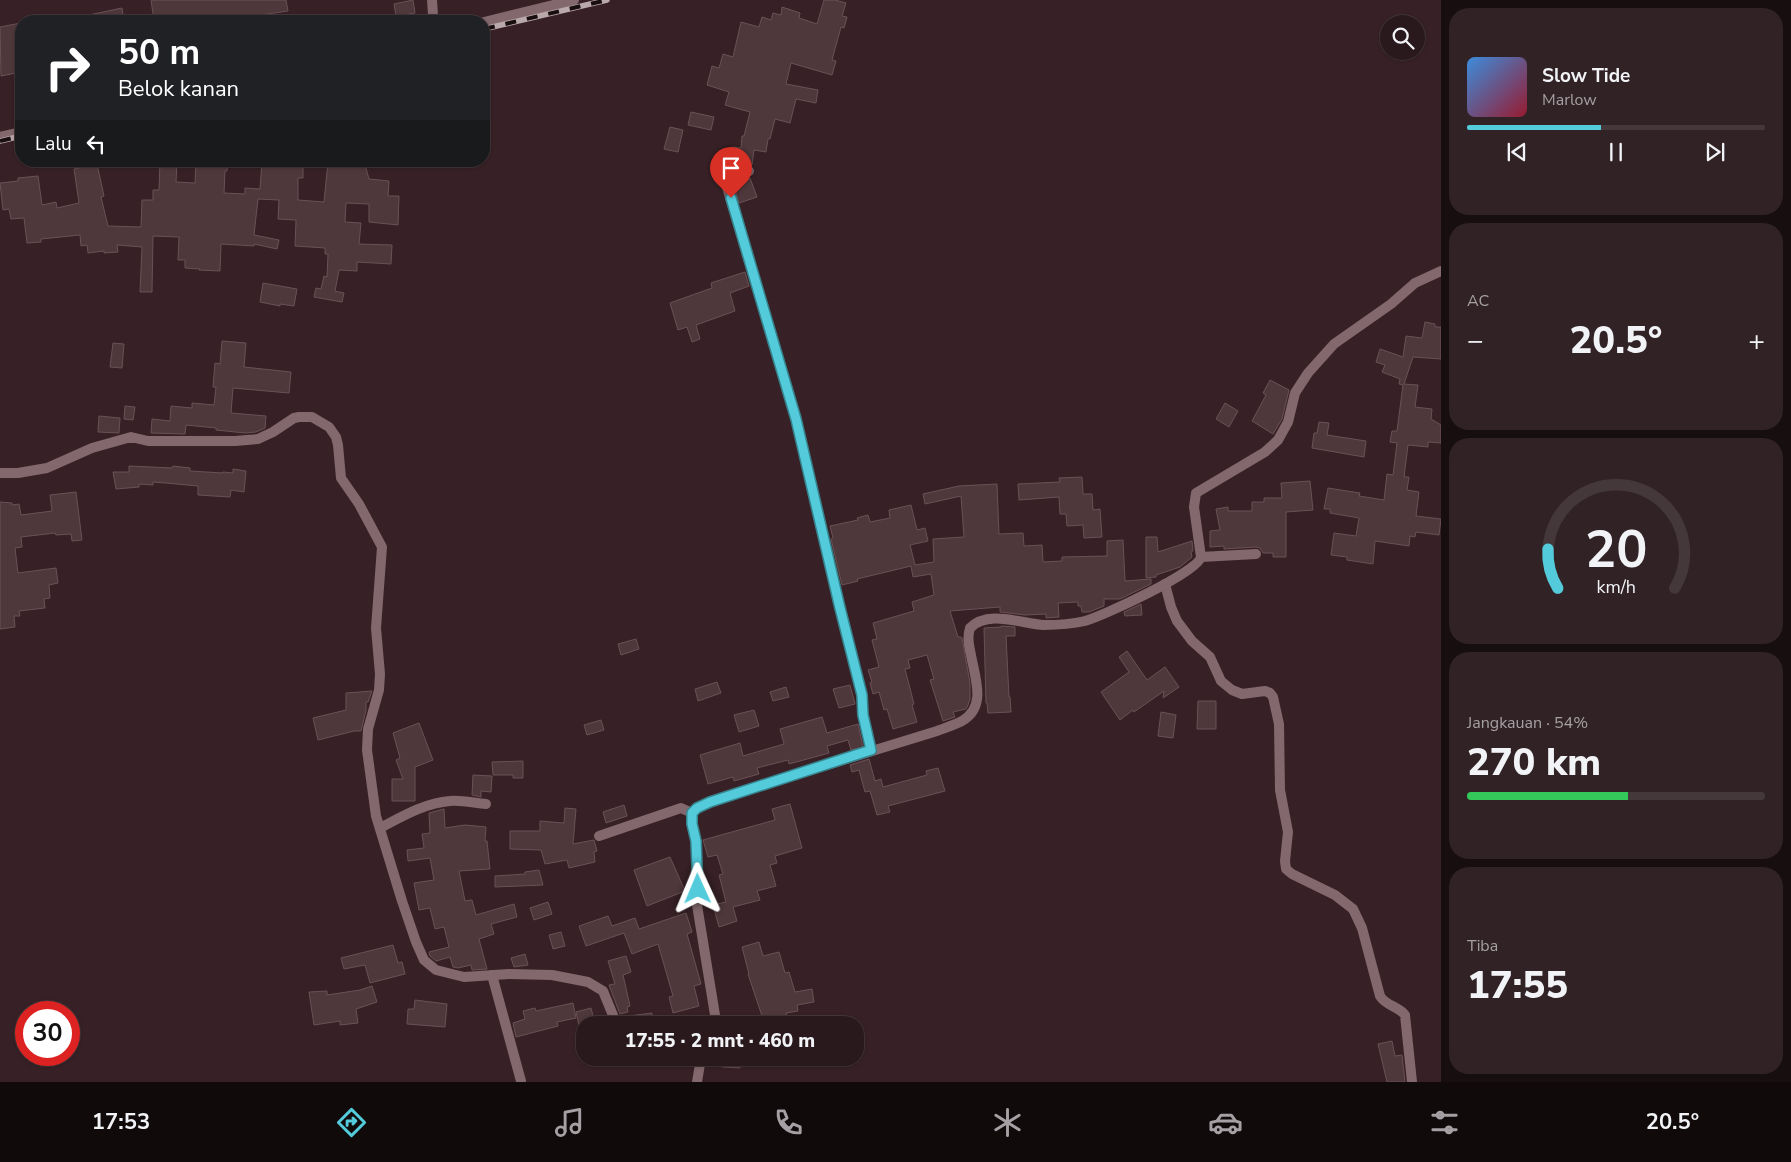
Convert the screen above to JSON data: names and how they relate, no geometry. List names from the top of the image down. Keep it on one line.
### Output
{"page":{"turn":["50 m","Belok kanan"],"song":["Slow Tide","Marlow"],"then":"Lalu","tile":["AC",["Jangkauan · 54%","270 km"],["Tiba","17:55"]],"heat":["−","20.5°","+"],"limit":"30","trip":"17:55 · 2 mnt · 460 m","tabs":["17:53","20.5°"],"gauge":["20","km/h"]}}
